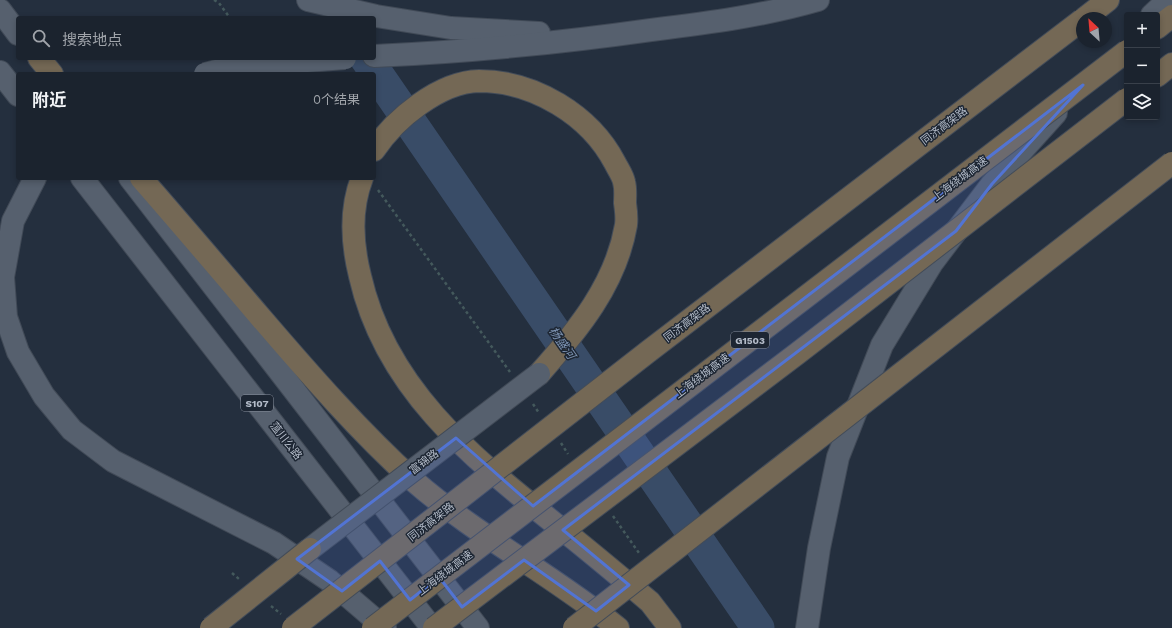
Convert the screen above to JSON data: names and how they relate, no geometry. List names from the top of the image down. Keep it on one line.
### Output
{"streets":{"highway":["同济高架路","上海绕城高速","G1503"],"main road":["S107","蕰川公路","富锦路"]},"water":["杨盛河"],"north":"top left","page":{"map_buttons":["+","−"],"search":"搜索地点","heading":["附近","0个结果"]}}
